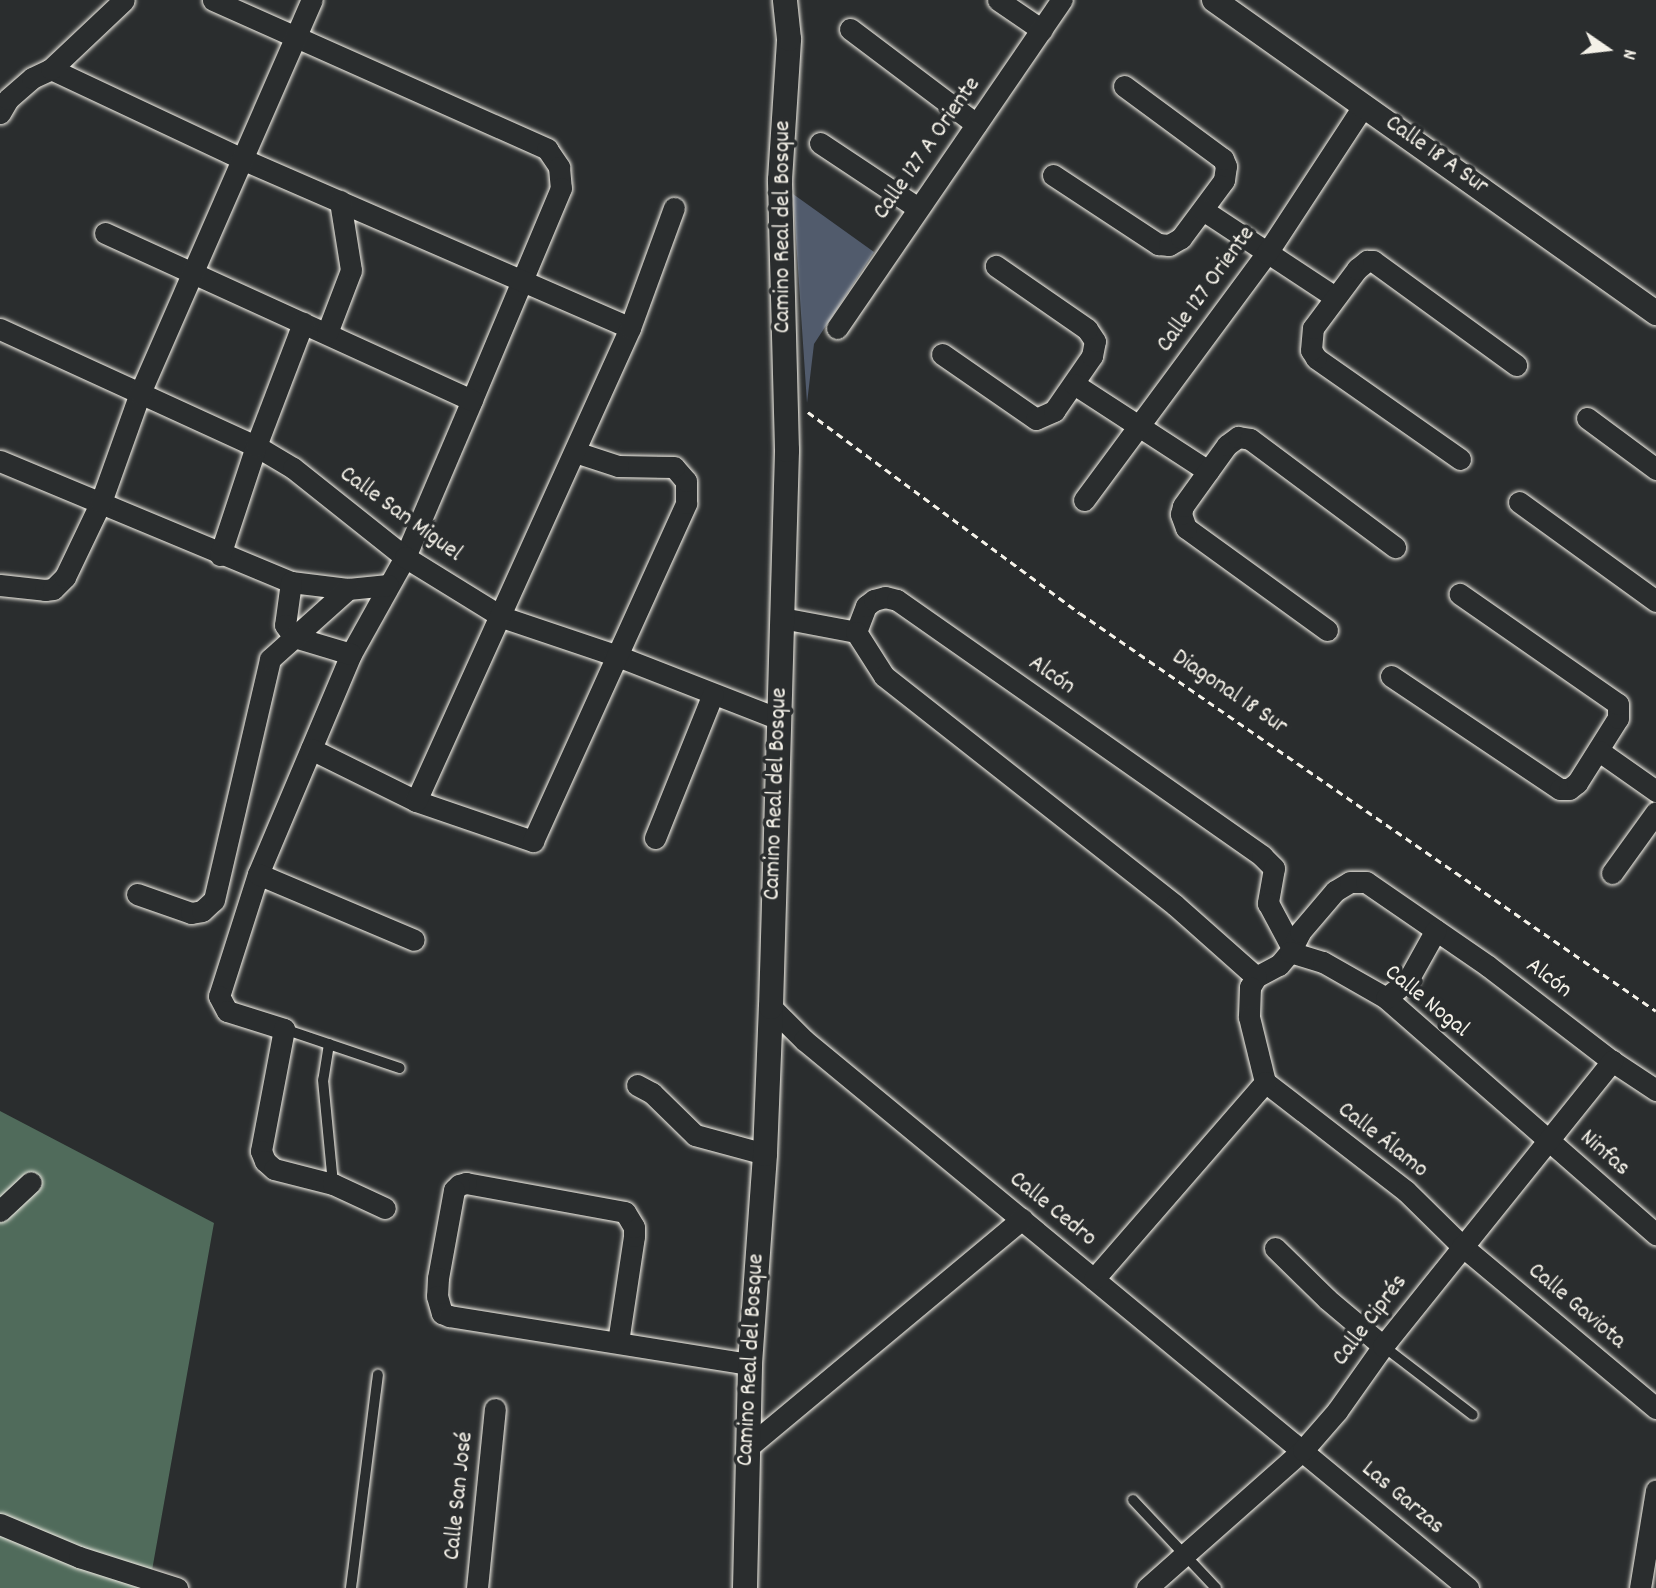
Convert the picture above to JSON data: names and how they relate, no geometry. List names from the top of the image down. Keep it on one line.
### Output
{"streets":{"street":["Calle 127 A Oriente","Calle 18 A Sur","Camino Real del Bosque","Calle 127 Oriente","Calle San Miguel","Alcón","Calle Nogal","Calle Álamo","Ninfas","Calle Cedro","Calle Gaviota","Calle Ciprés","Calle San José","Las Garzas"],"path":["Diagonal 18 Sur"]},"crossings":[["Calle 18 A Sur","Calle 127 Oriente"],["Camino Real del Bosque","Calle San Miguel"],["Camino Real del Bosque","Diagonal 18 Sur"],["Camino Real del Bosque","Calle Cedro"],["Alcón","Calle Nogal"],["Alcón","Calle Ciprés"],["Calle Nogal","Ninfas"],["Calle Nogal","Calle Ciprés"],["Calle Álamo","Calle Gaviota"],["Calle Álamo","Calle Ciprés"],["Ninfas","Calle Ciprés"],["Calle Cedro","Calle Ciprés"],["Calle Cedro","Las Garzas"],["Calle Gaviota","Calle Ciprés"],["Calle Ciprés","Las Garzas"]],"north":"right"}
